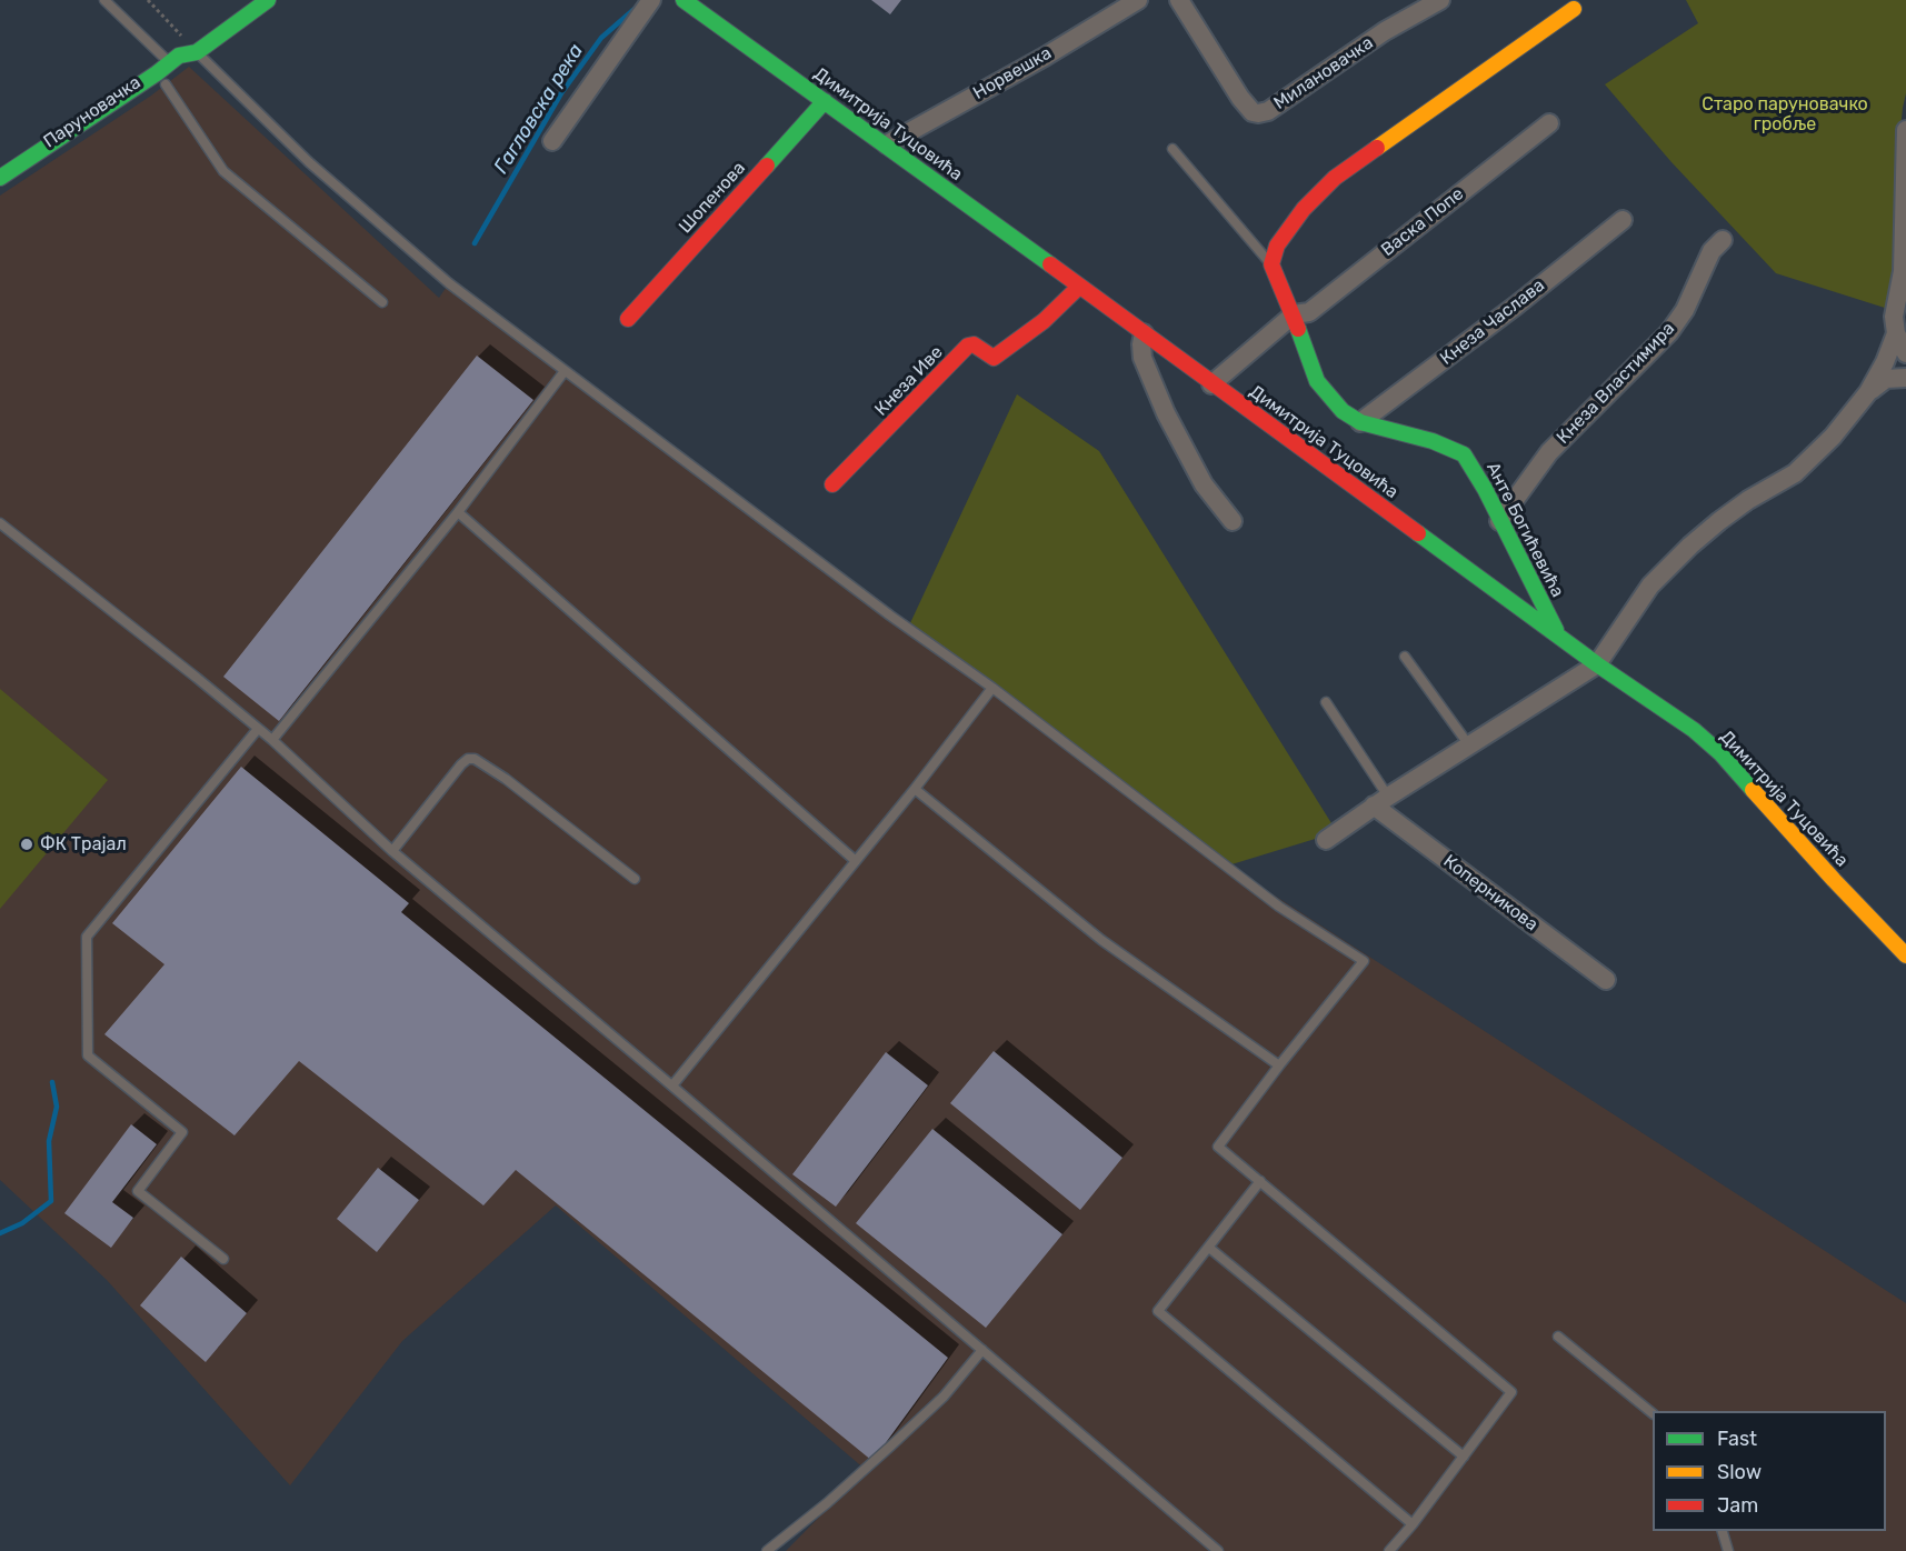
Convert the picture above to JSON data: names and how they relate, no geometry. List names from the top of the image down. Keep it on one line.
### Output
{"streets":{"street":["Норвешка","Милановачка","Паруновачка","Димитрија Туцовића","Шопенова","Васка Попе","Кнеза Часлава","Кнеза Иве","Кнеза Властимира","Анте Богићевића","Коперникова"]},"crossings":[["Норвешка","Димитрија Туцовића"],["Димитрија Туцовића","Шопенова"],["Димитрија Туцовића","Васка Попе"],["Димитрија Туцовића","Кнеза Иве"],["Димитрија Туцовића","Анте Богићевића"],["Васка Попе","Анте Богићевића"],["Кнеза Часлава","Анте Богићевића"],["Кнеза Властимира","Анте Богићевића"]],"water":["Гагловска река"],"parks":["Старо паруновачко гробље"],"places":["ФК Трајал"],"legend":["Fast","Slow","Jam"]}
